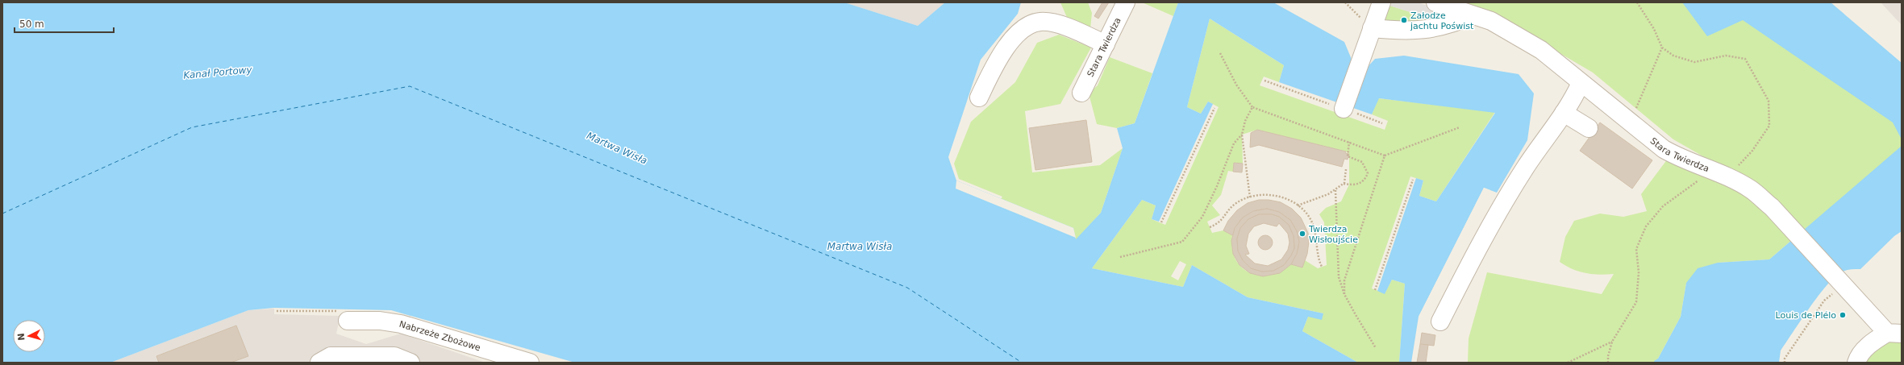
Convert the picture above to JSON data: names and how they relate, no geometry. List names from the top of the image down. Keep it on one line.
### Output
{"streets":{"street":["Stara Twierdza","Nabrzeże Zbożowe"]},"water":["Kanał Portowy","Martwa Wisła"],"places":["Załodze jachtu Poświst","Twierdza Wisłoujście","Louis de Plélo"],"scale_bar":"50 m","north":"left"}
